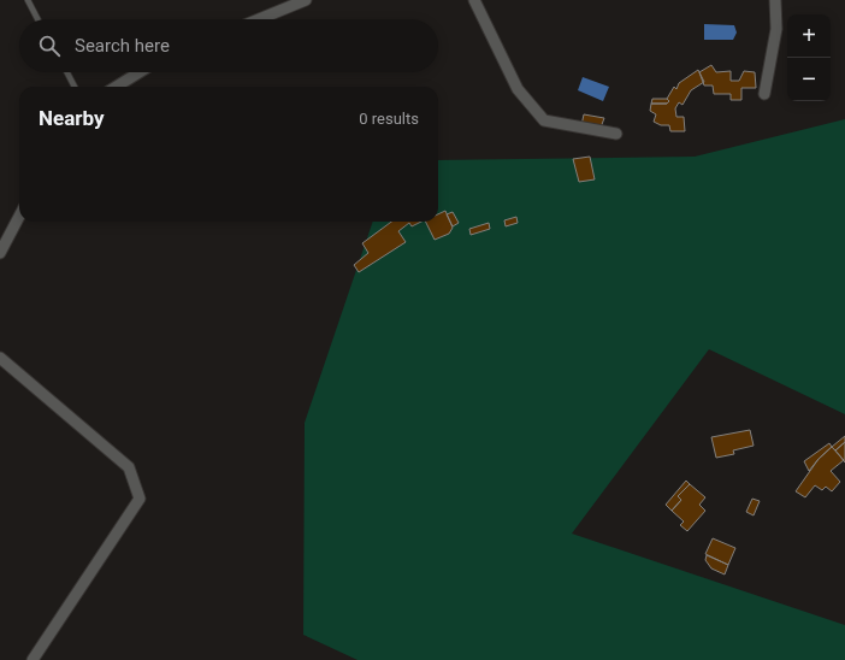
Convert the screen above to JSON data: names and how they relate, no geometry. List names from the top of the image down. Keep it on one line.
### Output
{"page":{"map_buttons":["+","−"],"search":"Search here","heading":["Nearby","0 results"]}}
